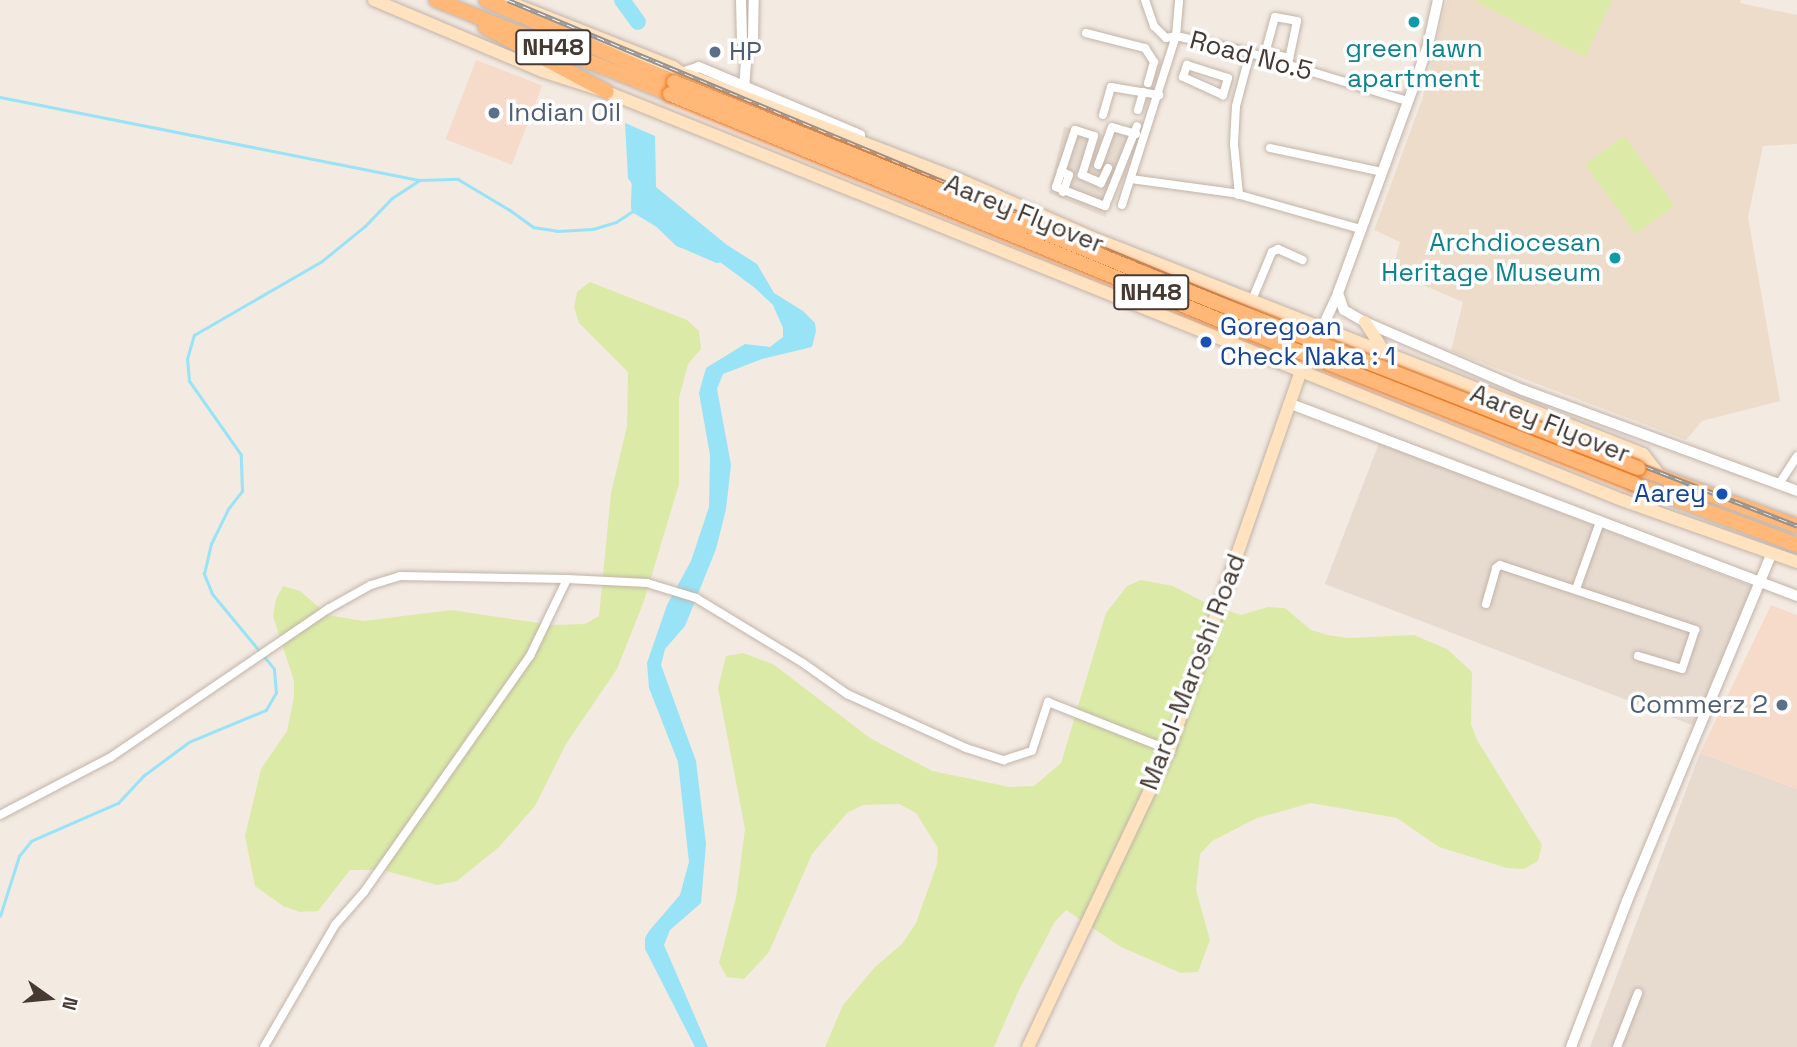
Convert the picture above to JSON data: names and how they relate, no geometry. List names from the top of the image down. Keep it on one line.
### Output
{"streets":{"highway":["NH48","Aarey Flyover"],"main road":["Marol-Maroshi Road"],"street":["Road No.5"]},"crossings":[["NH48","Aarey Flyover"]],"places":["green lawn apartment","HP","Indian Oil","Archdiocesan Heritage Museum","Goregoan Check Naka : 1","Aarey","Commerz 2"],"north":"right"}
